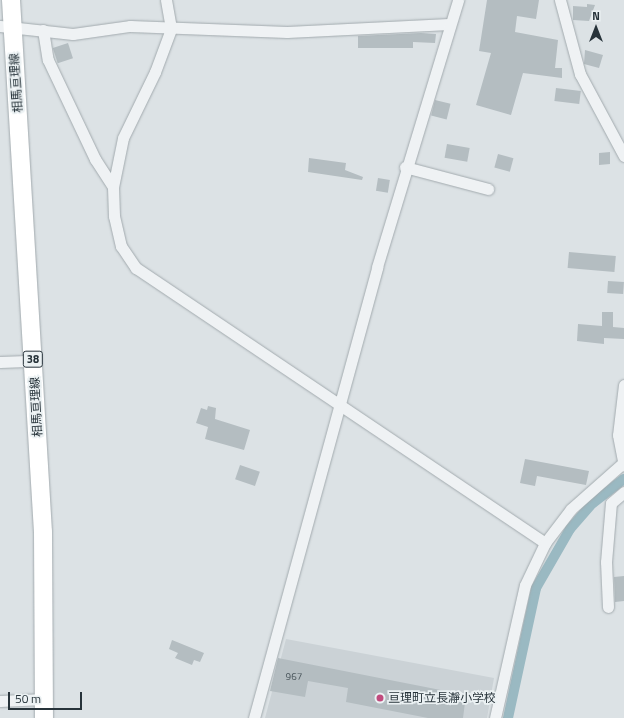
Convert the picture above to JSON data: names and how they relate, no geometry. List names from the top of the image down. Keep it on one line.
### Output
{"streets":{"main road":["相馬亘理線","38"]},"places":["亘理町立長瀞小学校"],"house_numbers":["967"],"scale_bar":"50 m","north":"top"}
